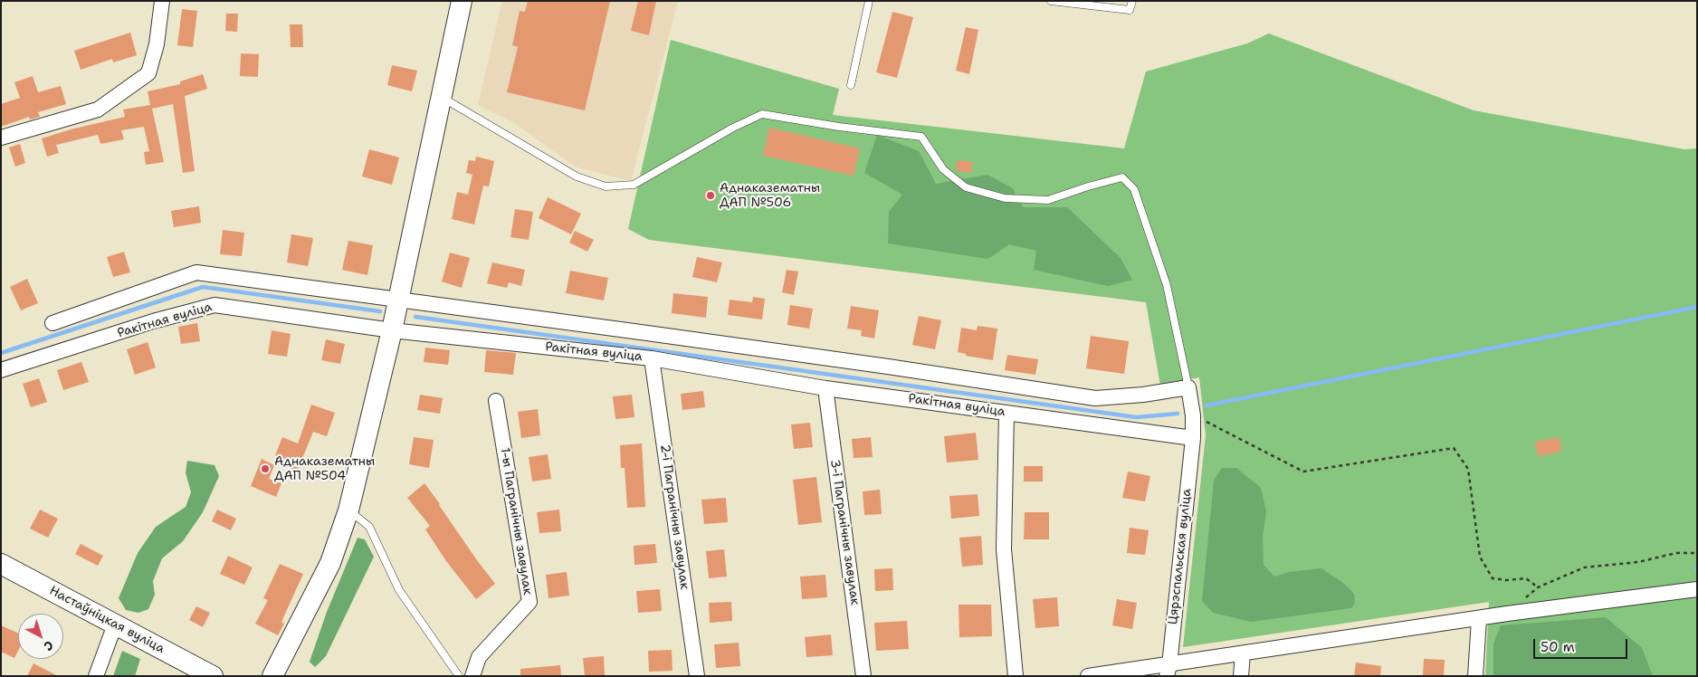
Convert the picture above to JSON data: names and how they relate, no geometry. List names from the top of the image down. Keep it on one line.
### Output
{"streets":{"street":["Ракітная вуліца","2-і Пагранічны завулак","1-ы Пагранічны завулак","3-і Пагранічны завулак","Цярэспальская вуліца","Настаўніцкая вуліца"]},"crossings":[["Ракітная вуліца","2-і Пагранічны завулак"],["Ракітная вуліца","3-і Пагранічны завулак"],["Ракітная вуліца","Цярэспальская вуліца"]],"places":["Аднаказематны ДАП №506","Аднаказематны ДАП №504"],"scale_bar":"50 m","north":"bottom right"}
